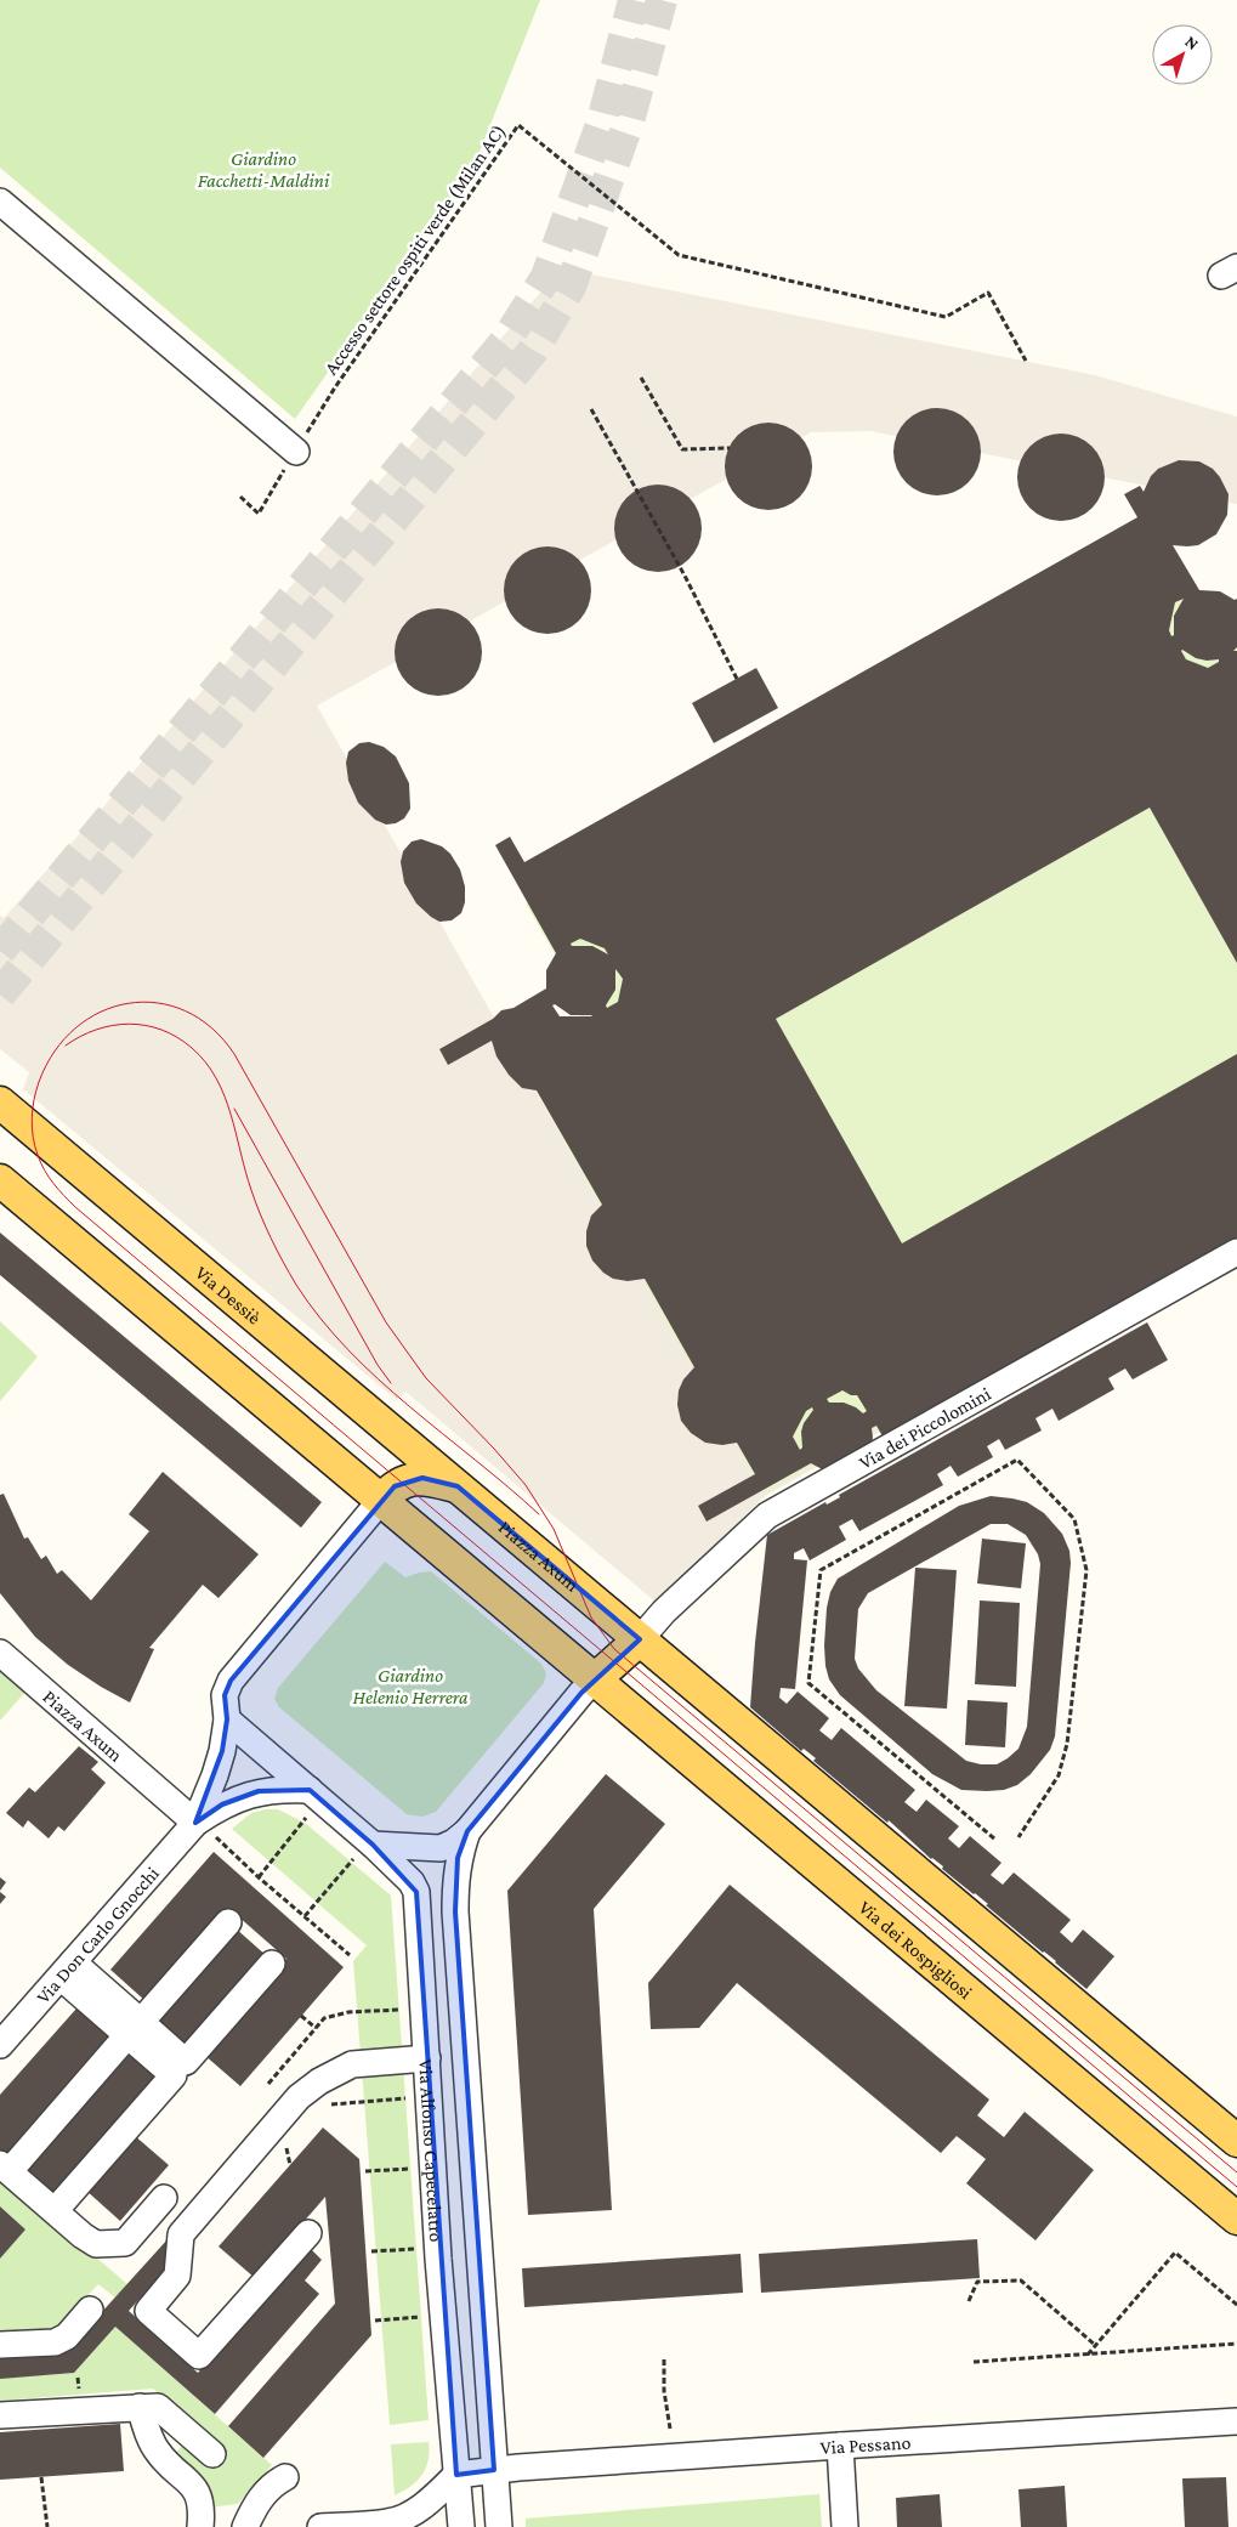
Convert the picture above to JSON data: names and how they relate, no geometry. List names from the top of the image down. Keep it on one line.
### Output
{"streets":{"main road":["Via Dessiè","Piazza Axum","Via dei Rospigliosi"],"street":["Via dei Piccolomini","Via Don Carlo Gnocchi","Via Alfonso Capecelatro","Via Pessano"],"path":["Accesso settore ospiti verde (Milan AC)"]},"crossings":[["Via Dessiè","Piazza Axum"],["Via dei Piccolomini","Piazza Axum"],["Piazza Axum","Via Don Carlo Gnocchi"],["Via Alfonso Capecelatro","Via Pessano"]],"parks":["Giardino Facchetti-Maldini","Giardino Helenio Herrera"],"north":"top right"}
